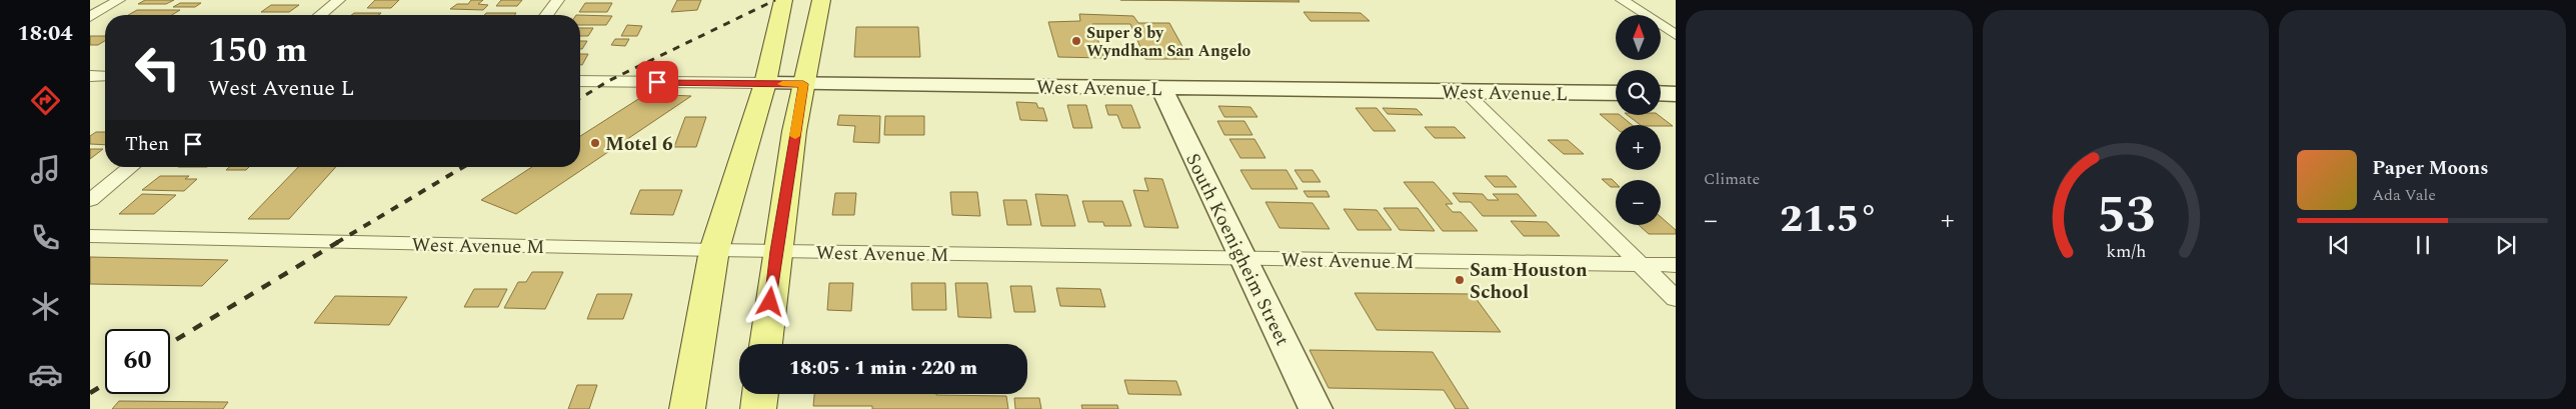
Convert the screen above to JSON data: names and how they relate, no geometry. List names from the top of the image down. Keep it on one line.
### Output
{"streets":{"main road":["West Avenue L","South Koenigheim Street"],"street":["West Avenue M"]},"crossings":[["West Avenue L","South Koenigheim Street"],["West Avenue M","South Koenigheim Street"]],"places":["Super 8 by Wyndham San Angelo","Motel 6","Sam Houston School"],"north":"top","page":{"tabs":"18:04","tile":"Climate","map_buttons":["+","−"],"turn":["150 m","West Avenue L"],"then":"Then","song":["Paper Moons","Ada Vale"],"heat":["−","21.5°","+"],"limit":"60","trip":"18:05 · 1 min · 220 m","gauge":["53","km/h"]}}
